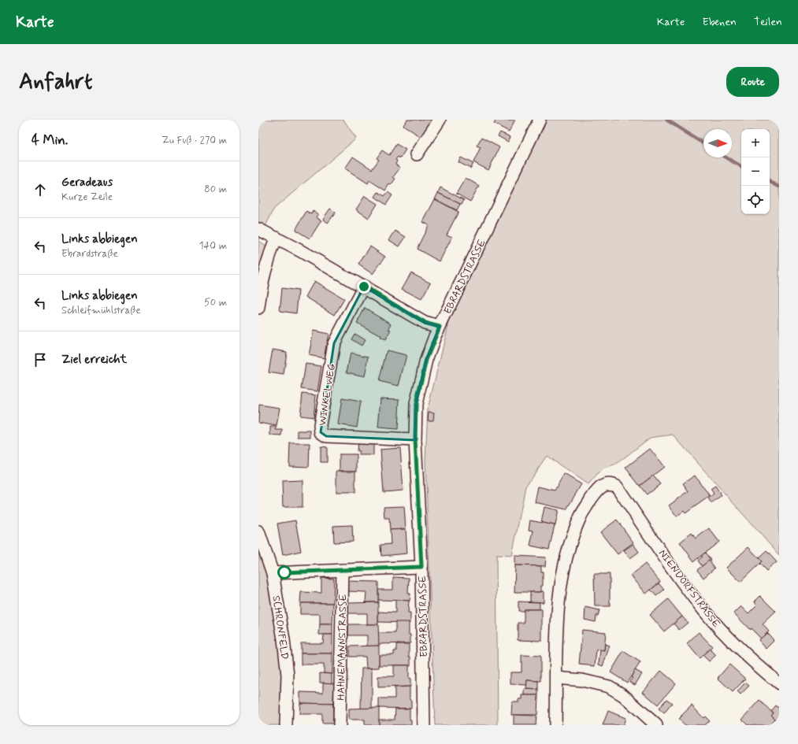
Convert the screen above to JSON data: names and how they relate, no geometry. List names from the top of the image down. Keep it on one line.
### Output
{"streets":{"street":["EBRARDSTRASSE","WINKELWEG","NIENDORFSTRASSE","SCHRONFELD","HAHNEMANNSTRASSE"]},"crossings":[["EBRARDSTRASSE","WINKELWEG"]],"north":"right","page":{"header":"Karte","nav":["Karte","Ebenen","Teilen"],"buttons":"Route","title":"Anfahrt","heading":["4 Min.","Zu Fuß · 270 m"],"map_buttons":["+","−"],"list":[["Geradeaus","Kurze Zeile","80 m"],["Links abbiegen","Ebrardstraße","140 m"],["Links abbiegen","Schleifmühlstraße","50 m"],"Ziel erreicht"]}}
